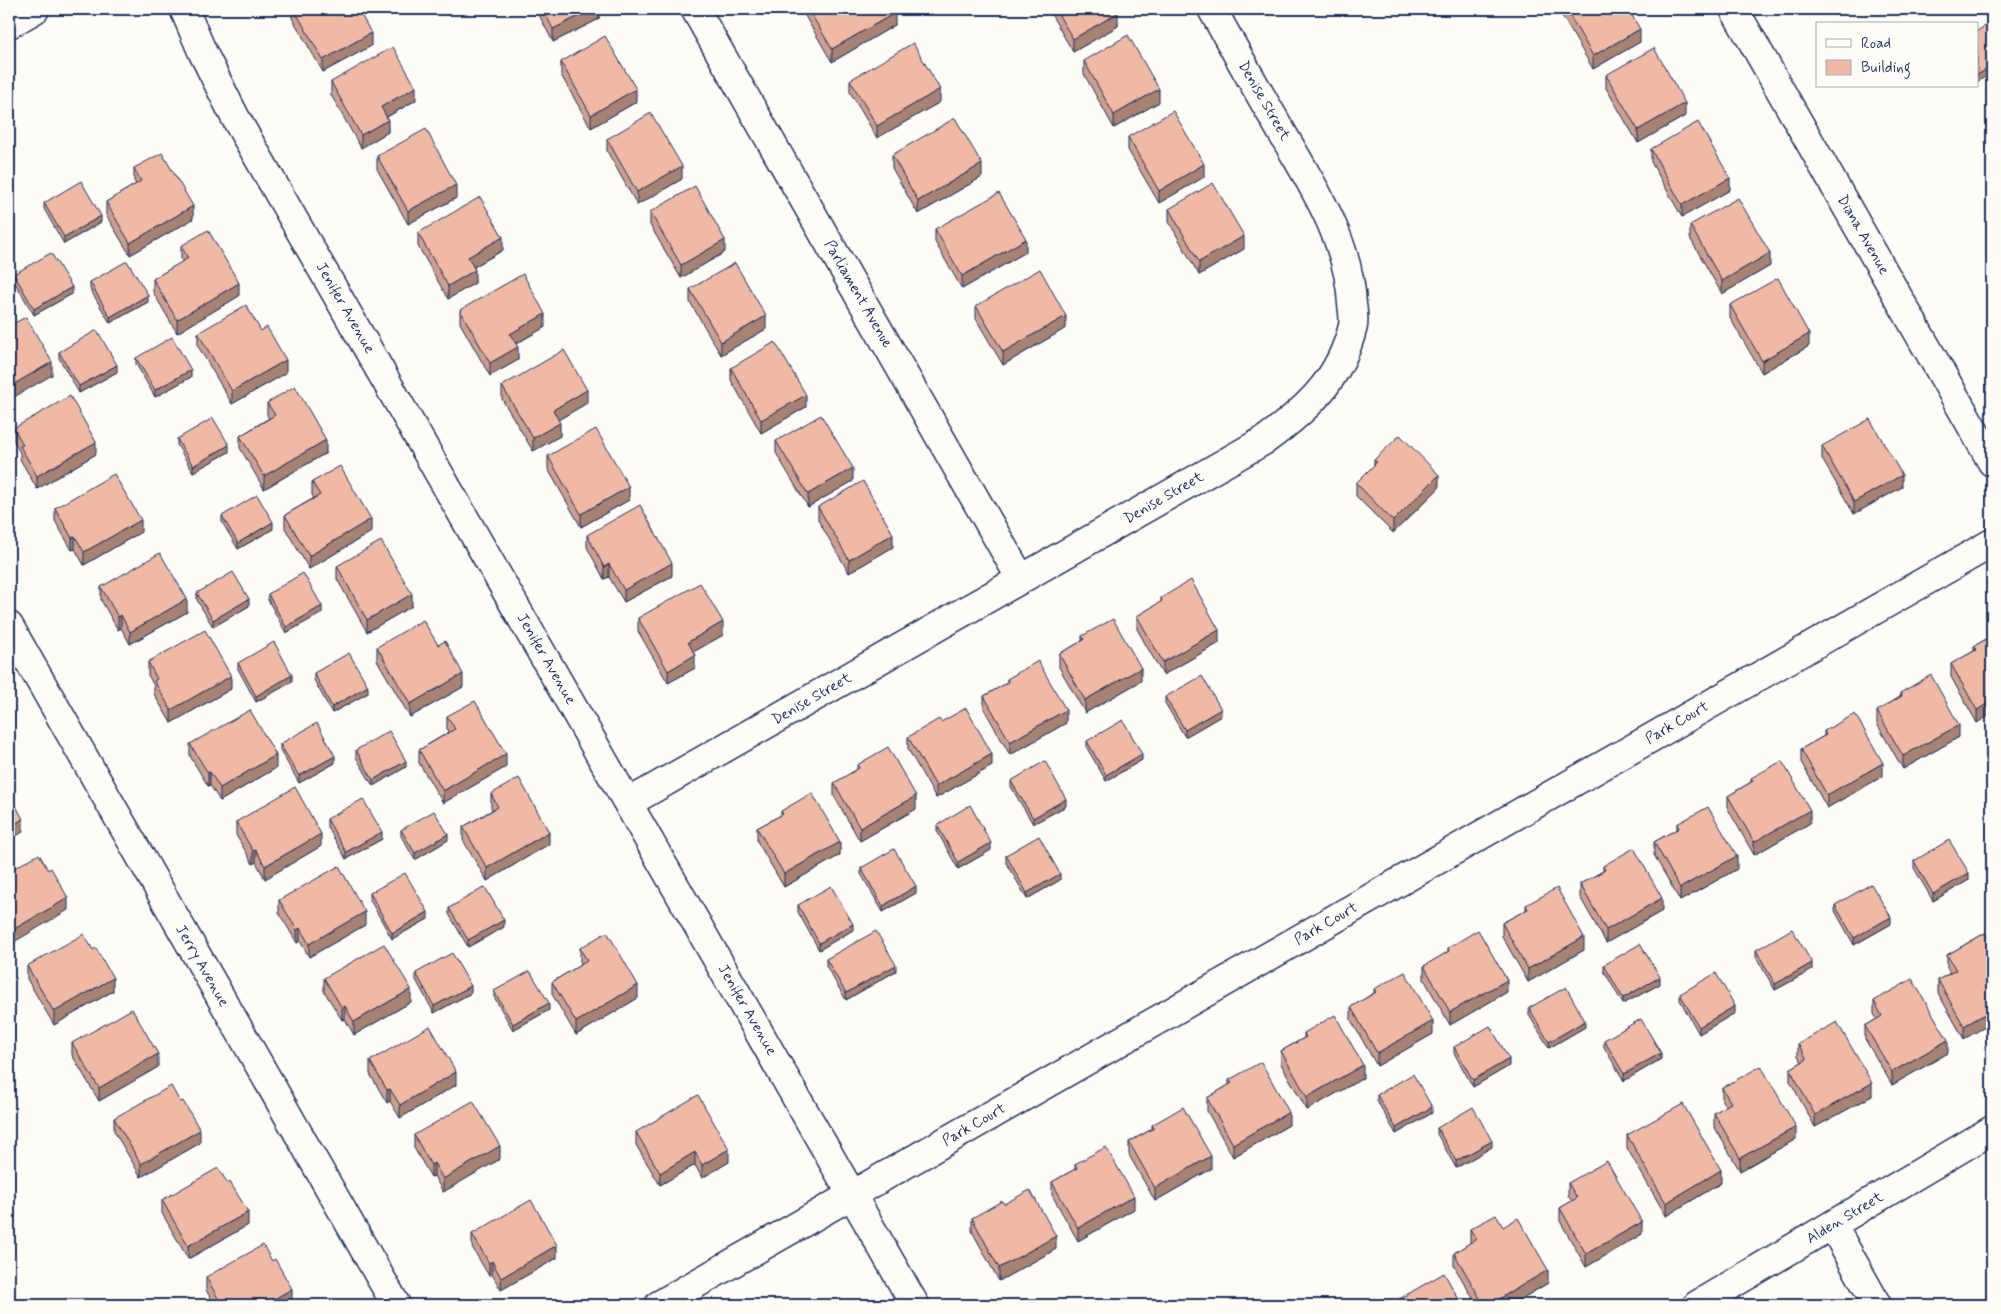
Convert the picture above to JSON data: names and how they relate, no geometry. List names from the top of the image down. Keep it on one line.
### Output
{"streets":{"street":["Denise Street","Diana Avenue","Parliament Avenue","Jenifer Avenue","Park Court","Jerry Avenue","Alden Street"]},"crossings":[["Denise Street","Parliament Avenue"],["Denise Street","Jenifer Avenue"],["Jenifer Avenue","Park Court"]],"legend":["Road","Building"]}
